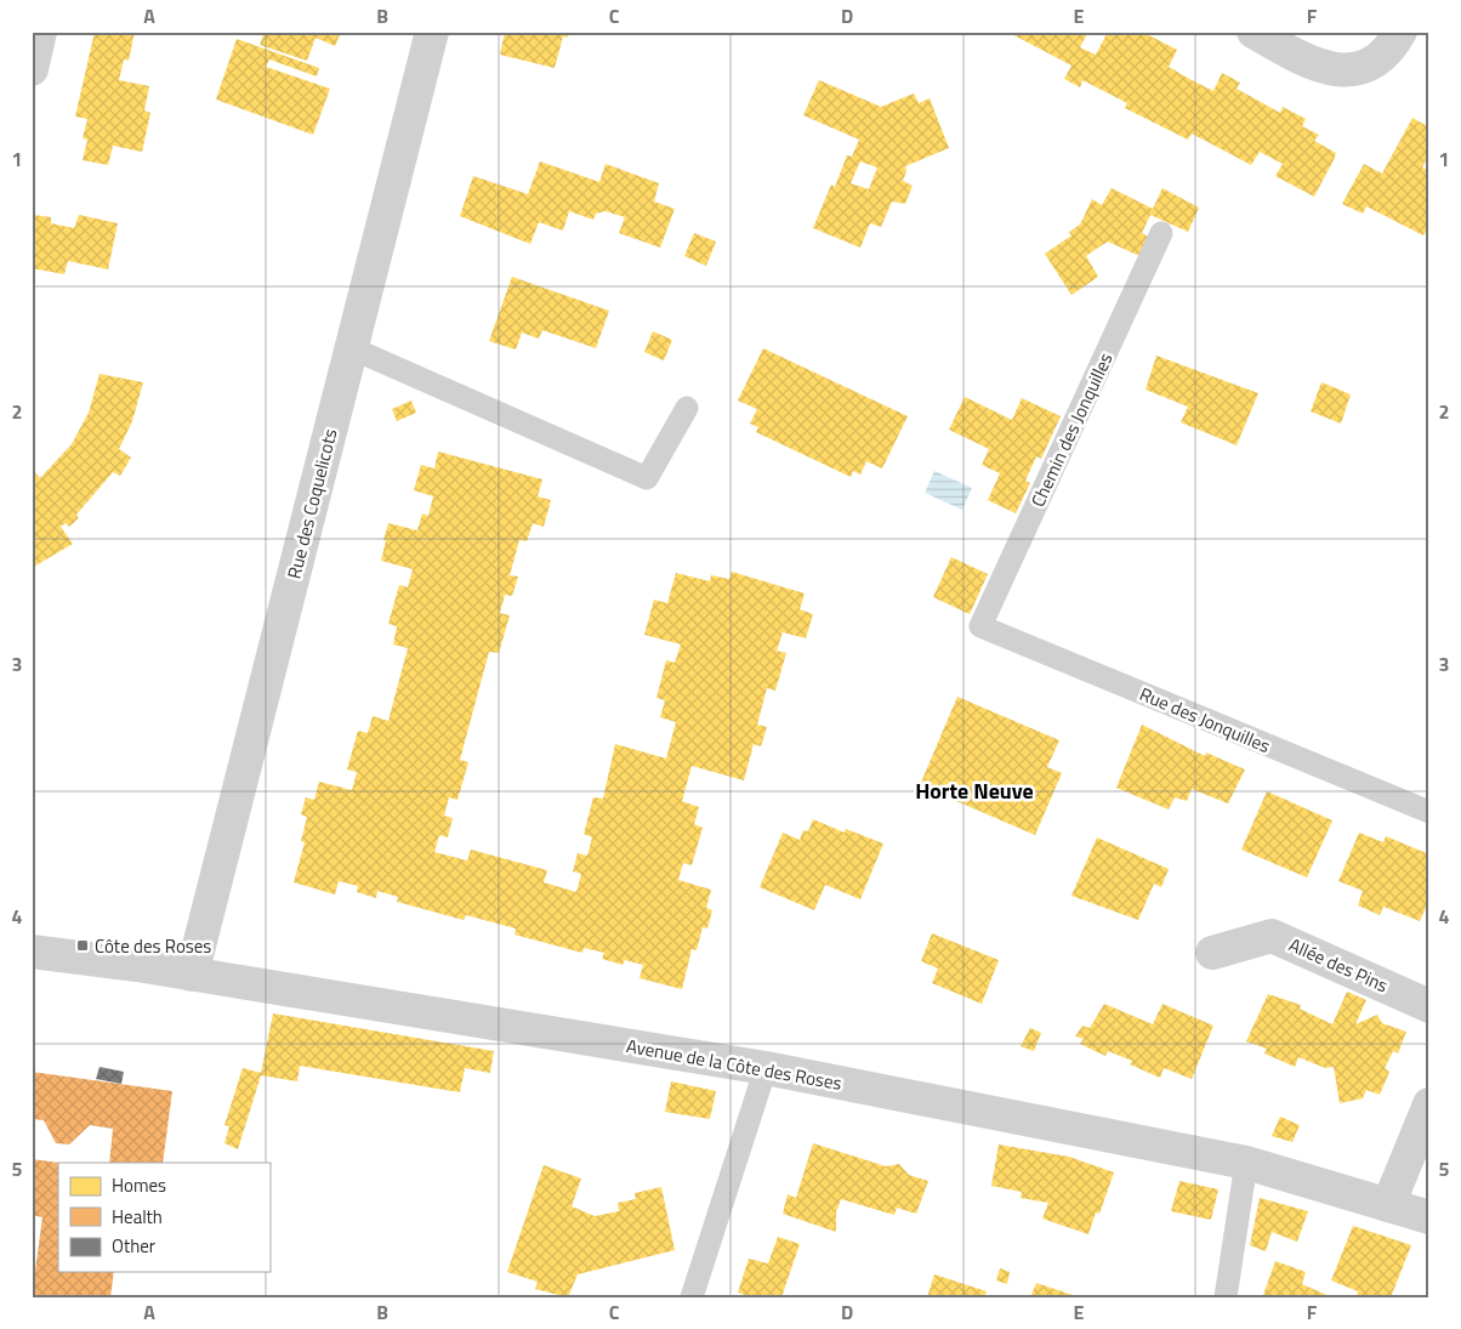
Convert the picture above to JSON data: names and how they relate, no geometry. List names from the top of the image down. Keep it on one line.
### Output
{"streets":{"street":["Rue des Coquelicots","Allée des Pins","Avenue de la Côte des Roses"],"lane":["Chemin des Jonquilles","Rue des Jonquilles"]},"crossings":[["Chemin des Jonquilles","Rue des Jonquilles"],["Rue des Coquelicots","Avenue de la Côte des Roses"]],"districts":["Horte Neuve"],"places":{"transit":["Côte des Roses"]},"legend":["Homes","Health","Other"],"grid":{"columns":["A","B","C","D","E","F"],"rows":["1","2","3","4","5"]}}
